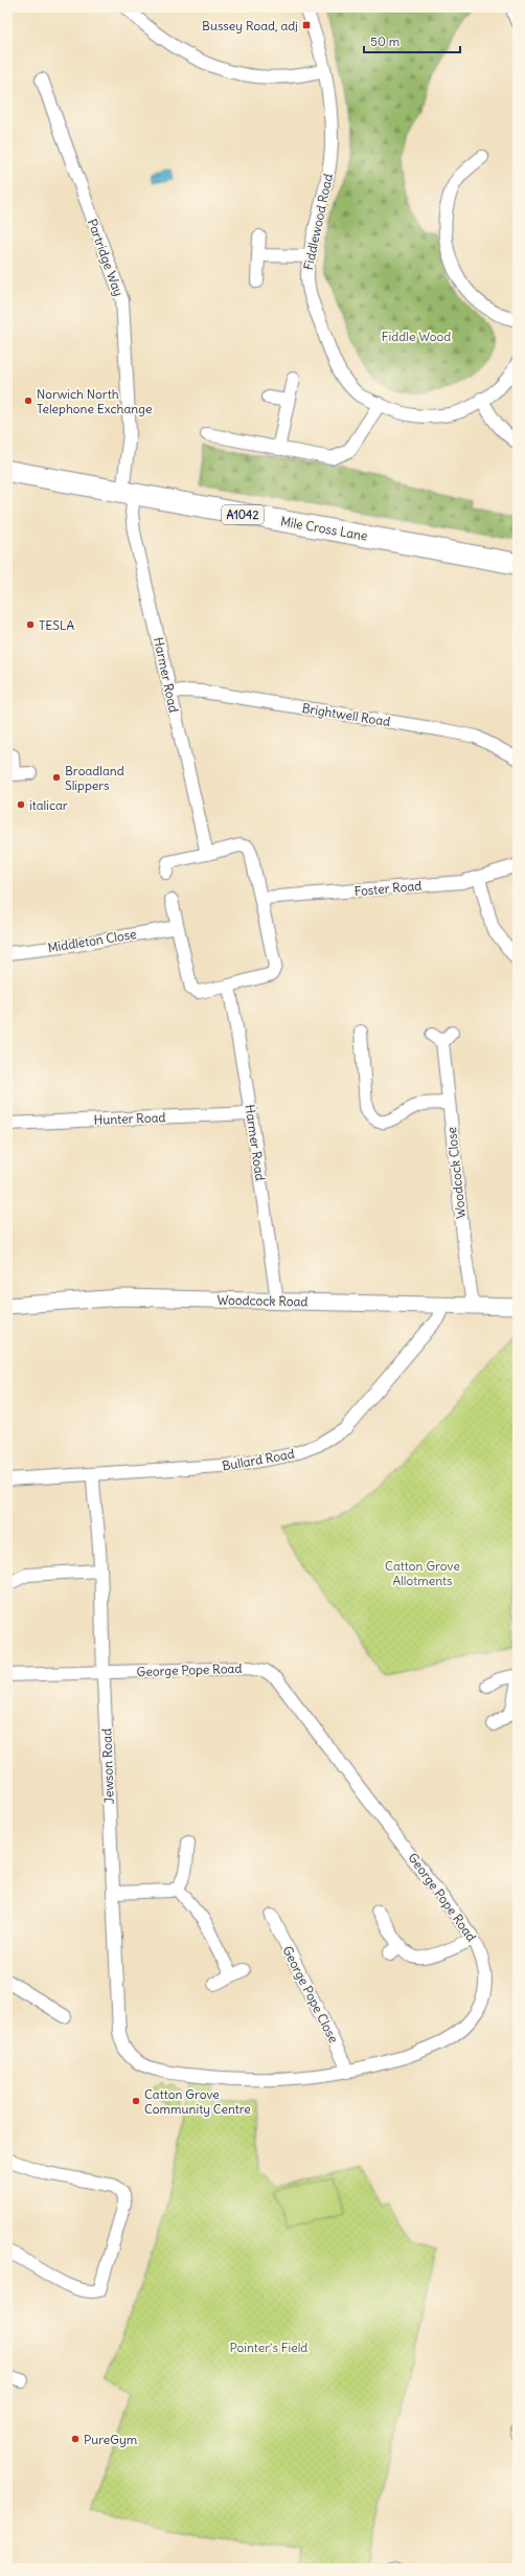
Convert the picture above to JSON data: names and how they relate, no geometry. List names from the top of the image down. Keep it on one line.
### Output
{"streets":{"highway":["A1042","Mile Cross Lane"],"street":["Fiddlewood Road","Partridge Way","Harmer Road","Brightwell Road","Foster Road","Middleton Close","Hunter Road","Woodcock Close","Woodcock Road","Bullard Road","George Pope Road","Jewson Road","George Pope Close"]},"crossings":[["Partridge Way","Mile Cross Lane"],["Partridge Way","Harmer Road"],["Mile Cross Lane","Harmer Road"],["Harmer Road","Brightwell Road"],["Harmer Road","Hunter Road"],["Harmer Road","Woodcock Road"],["Woodcock Close","Woodcock Road"],["Woodcock Road","Bullard Road"],["Bullard Road","Jewson Road"],["George Pope Road","Jewson Road"],["George Pope Road","George Pope Close"]],"parks":["Fiddle Wood","Catton Grove Allotments","Pointer's Field"],"places":{"transit":["Bussey Road, adj"],"other":["Norwich North Telephone Exchange","TESLA","Broadland Slippers","italicar","Catton Grove Community Centre","PureGym"]},"scale_bar":"50 m"}
